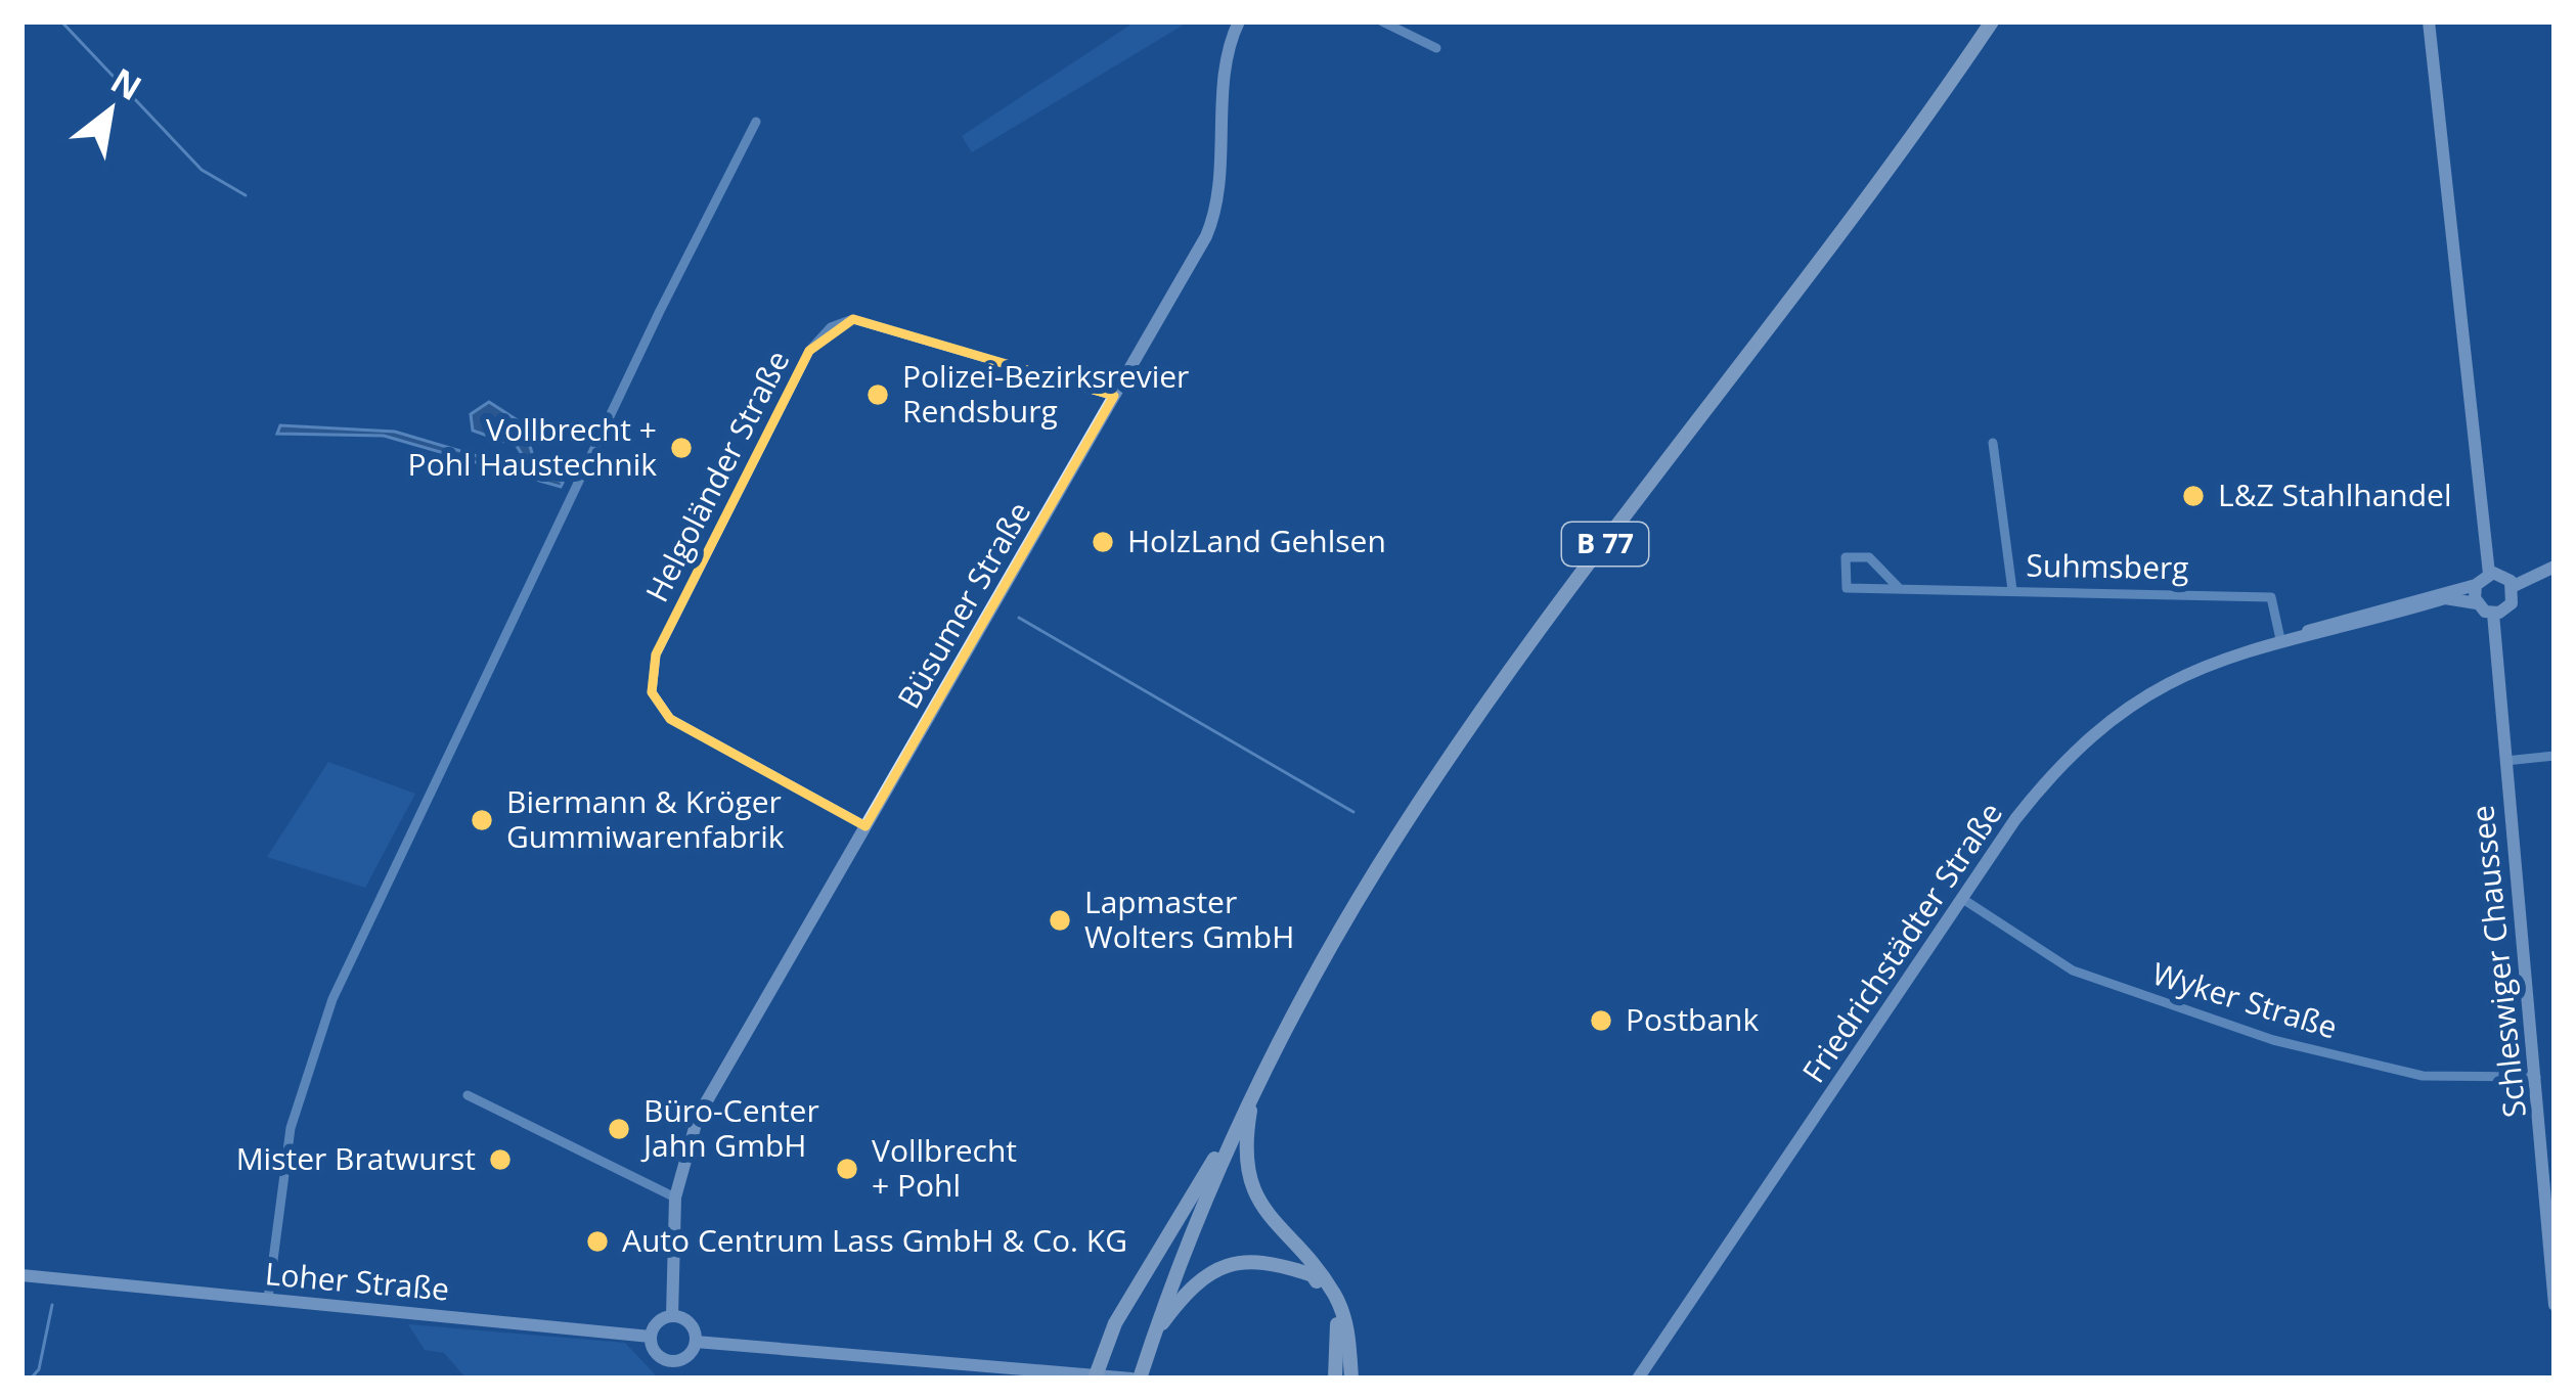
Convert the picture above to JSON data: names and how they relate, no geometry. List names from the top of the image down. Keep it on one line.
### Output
{"streets":{"main road":["B 77"],"street":["Helgoländer Straße","Suhmsberg","Büsumer Straße","Friedrichstädter Straße","Schleswiger Chaussee","Wyker Straße","Loher Straße"]},"crossings":[["Helgoländer Straße","Büsumer Straße"],["Suhmsberg","Friedrichstädter Straße"],["Büsumer Straße","Loher Straße"],["Friedrichstädter Straße","Schleswiger Chaussee"],["Friedrichstädter Straße","Wyker Straße"],["Schleswiger Chaussee","Wyker Straße"]],"places":["Polizei-Bezirksrevier Rendsburg","Vollbrecht + Pohl Haustechnik","L&Z Stahlhandel","HolzLand Gehlsen","Biermann & Kröger Gummiwarenfabrik","Lapmaster Wolters GmbH","Postbank","Büro-Center Jahn GmbH","Mister Bratwurst","Vollbrecht + Pohl","Auto Centrum Lass GmbH & Co. KG"],"north":"top right"}
